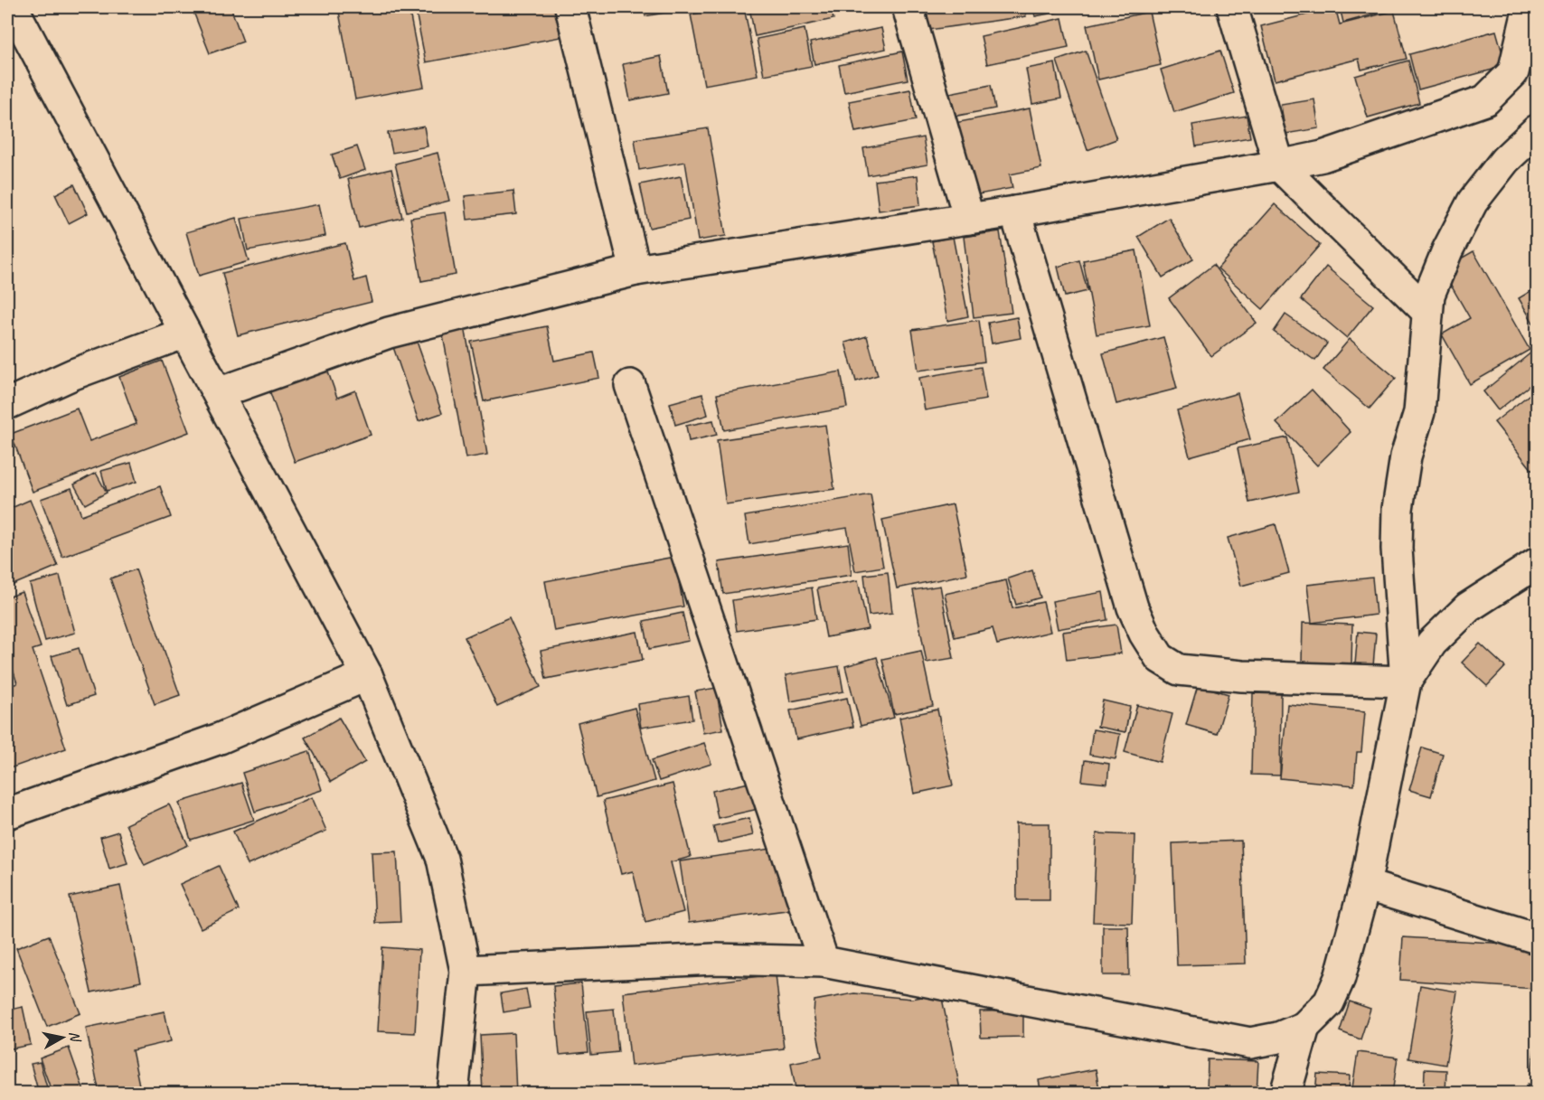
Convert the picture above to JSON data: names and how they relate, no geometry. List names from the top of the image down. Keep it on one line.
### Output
{"north":"right"}
